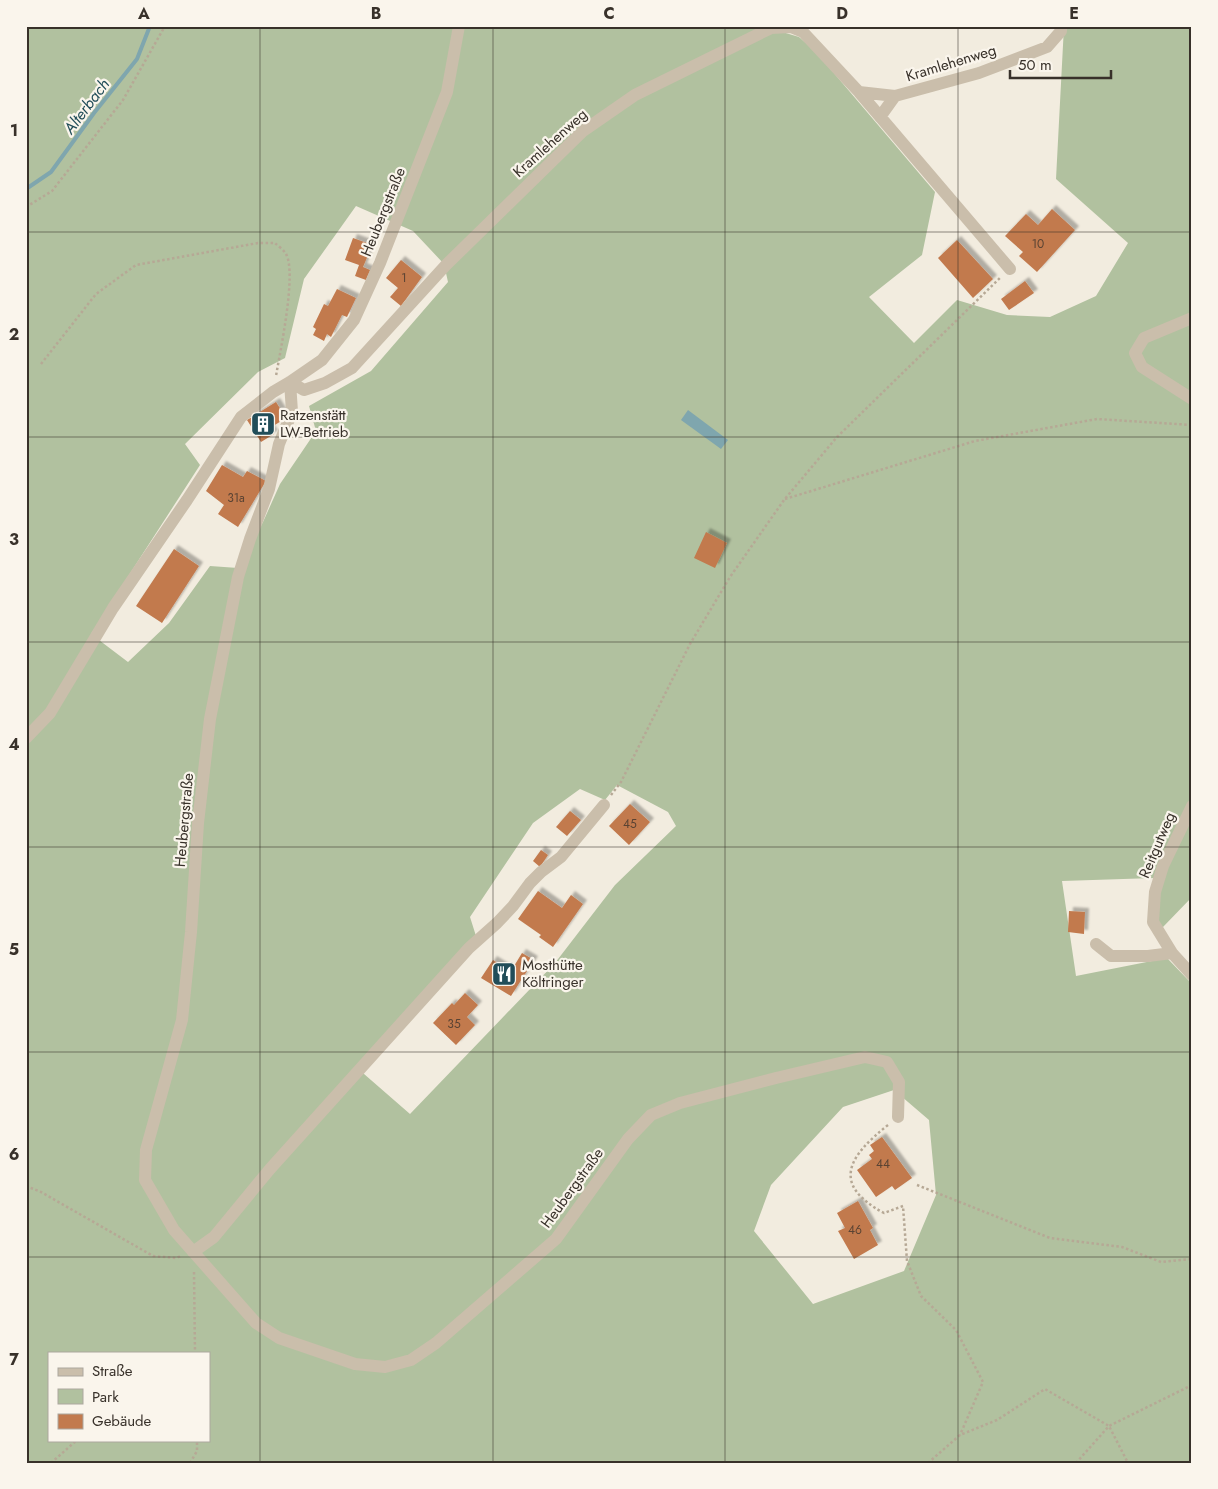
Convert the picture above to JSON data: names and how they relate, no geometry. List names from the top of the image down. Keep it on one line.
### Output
{"streets":{"street":["Kramlehenweg","Heubergstraße","Reitgutweg"]},"crossings":[["Kramlehenweg","Heubergstraße"]],"water":["Alterbach"],"places":{"building":["Ratzenstätt LW-Betrieb"],"restaurant":["Mosthütte Költringer"]},"house_numbers":["10","1","31a","45","35","44","46"],"legend":["Straße","Park","Gebäude"],"scale_bar":"50 m","grid":{"columns":["A","B","C","D","E"],"rows":["1","2","3","4","5","6","7"]}}
